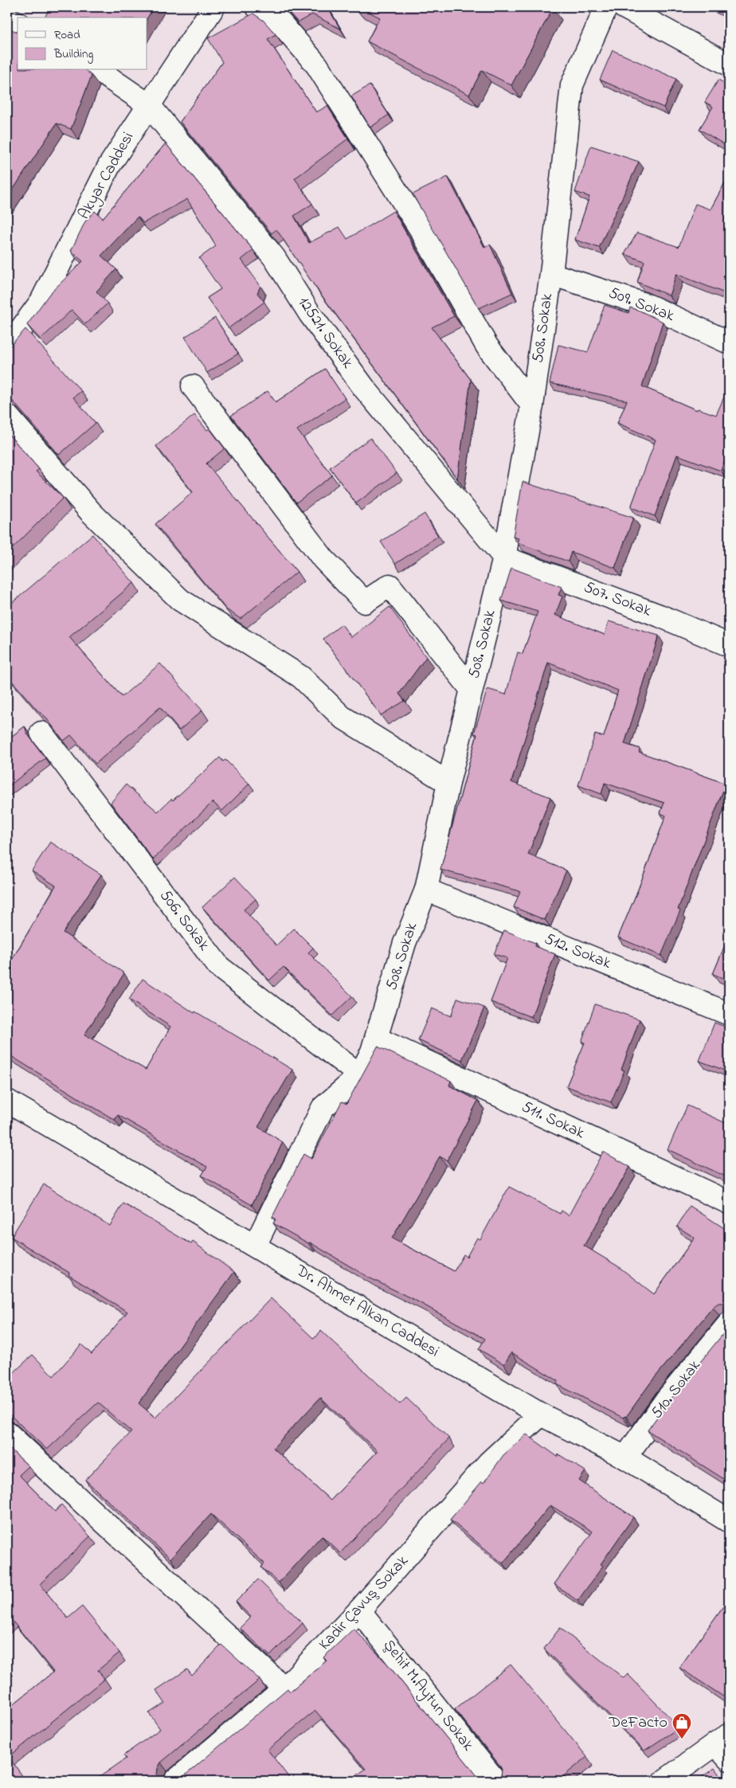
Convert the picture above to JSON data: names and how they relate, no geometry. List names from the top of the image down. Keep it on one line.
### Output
{"streets":{"street":["Akyar Caddesi","509. Sokak","508. Sokak","12521. Sokak","507. Sokak","506. Sokak","512. Sokak","511. Sokak","Dr. Ahmet Alkan Caddesi","510. Sokak","Kadir Çavuş Sokak","Şehit M.Aytun Sokak"]},"crossings":[["Akyar Caddesi","12521. Sokak"],["509. Sokak","508. Sokak"],["508. Sokak","12521. Sokak"],["508. Sokak","507. Sokak"],["508. Sokak","506. Sokak"],["508. Sokak","512. Sokak"],["508. Sokak","511. Sokak"],["508. Sokak","Dr. Ahmet Alkan Caddesi"],["12521. Sokak","507. Sokak"],["Dr. Ahmet Alkan Caddesi","510. Sokak"],["Dr. Ahmet Alkan Caddesi","Kadir Çavuş Sokak"],["Kadir Çavuş Sokak","Şehit M.Aytun Sokak"]],"places":{"shop":["DeFacto"]},"legend":["Road","Building"]}
